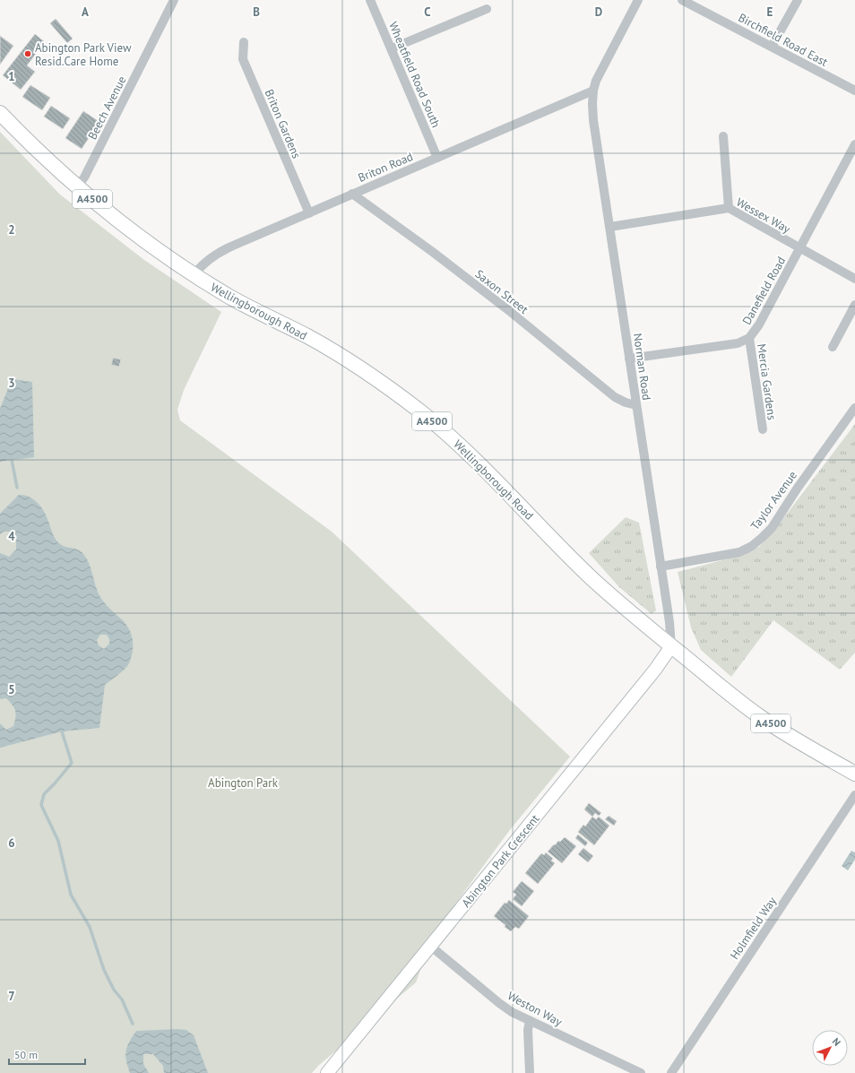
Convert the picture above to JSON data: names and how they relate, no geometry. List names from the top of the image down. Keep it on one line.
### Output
{"streets":{"main road":["A4500","Wellingborough Road"],"street":["Birchfield Road East","Wheatfield Road South","Beech Avenue","Briton Gardens","Briton Road","Wessex Way","Danefield Road","Saxon Street","Norman Road","Mercia Gardens","Taylor Avenue","Abington Park Crescent","Holmfield Way","Weston Way"]},"crossings":[["Wheatfield Road South","Briton Road"],["Beech Avenue","Wellingborough Road"],["Briton Gardens","Briton Road"],["Briton Road","Saxon Street"],["Briton Road","Wellingborough Road"],["Briton Road","Norman Road"],["Wessex Way","Danefield Road"],["Wessex Way","Norman Road"],["Danefield Road","Norman Road"],["Danefield Road","Mercia Gardens"],["Saxon Street","Norman Road"],["Wellingborough Road","Norman Road"],["Wellingborough Road","Abington Park Crescent"],["Norman Road","Taylor Avenue"],["Norman Road","Abington Park Crescent"],["Abington Park Crescent","Weston Way"]],"parks":["Abington Park"],"places":["Abington Park View Resid.Care Home"],"scale_bar":"50 m","north":"top right","grid":{"columns":["A","B","C","D","E"],"rows":["1","2","3","4","5","6","7"]}}
